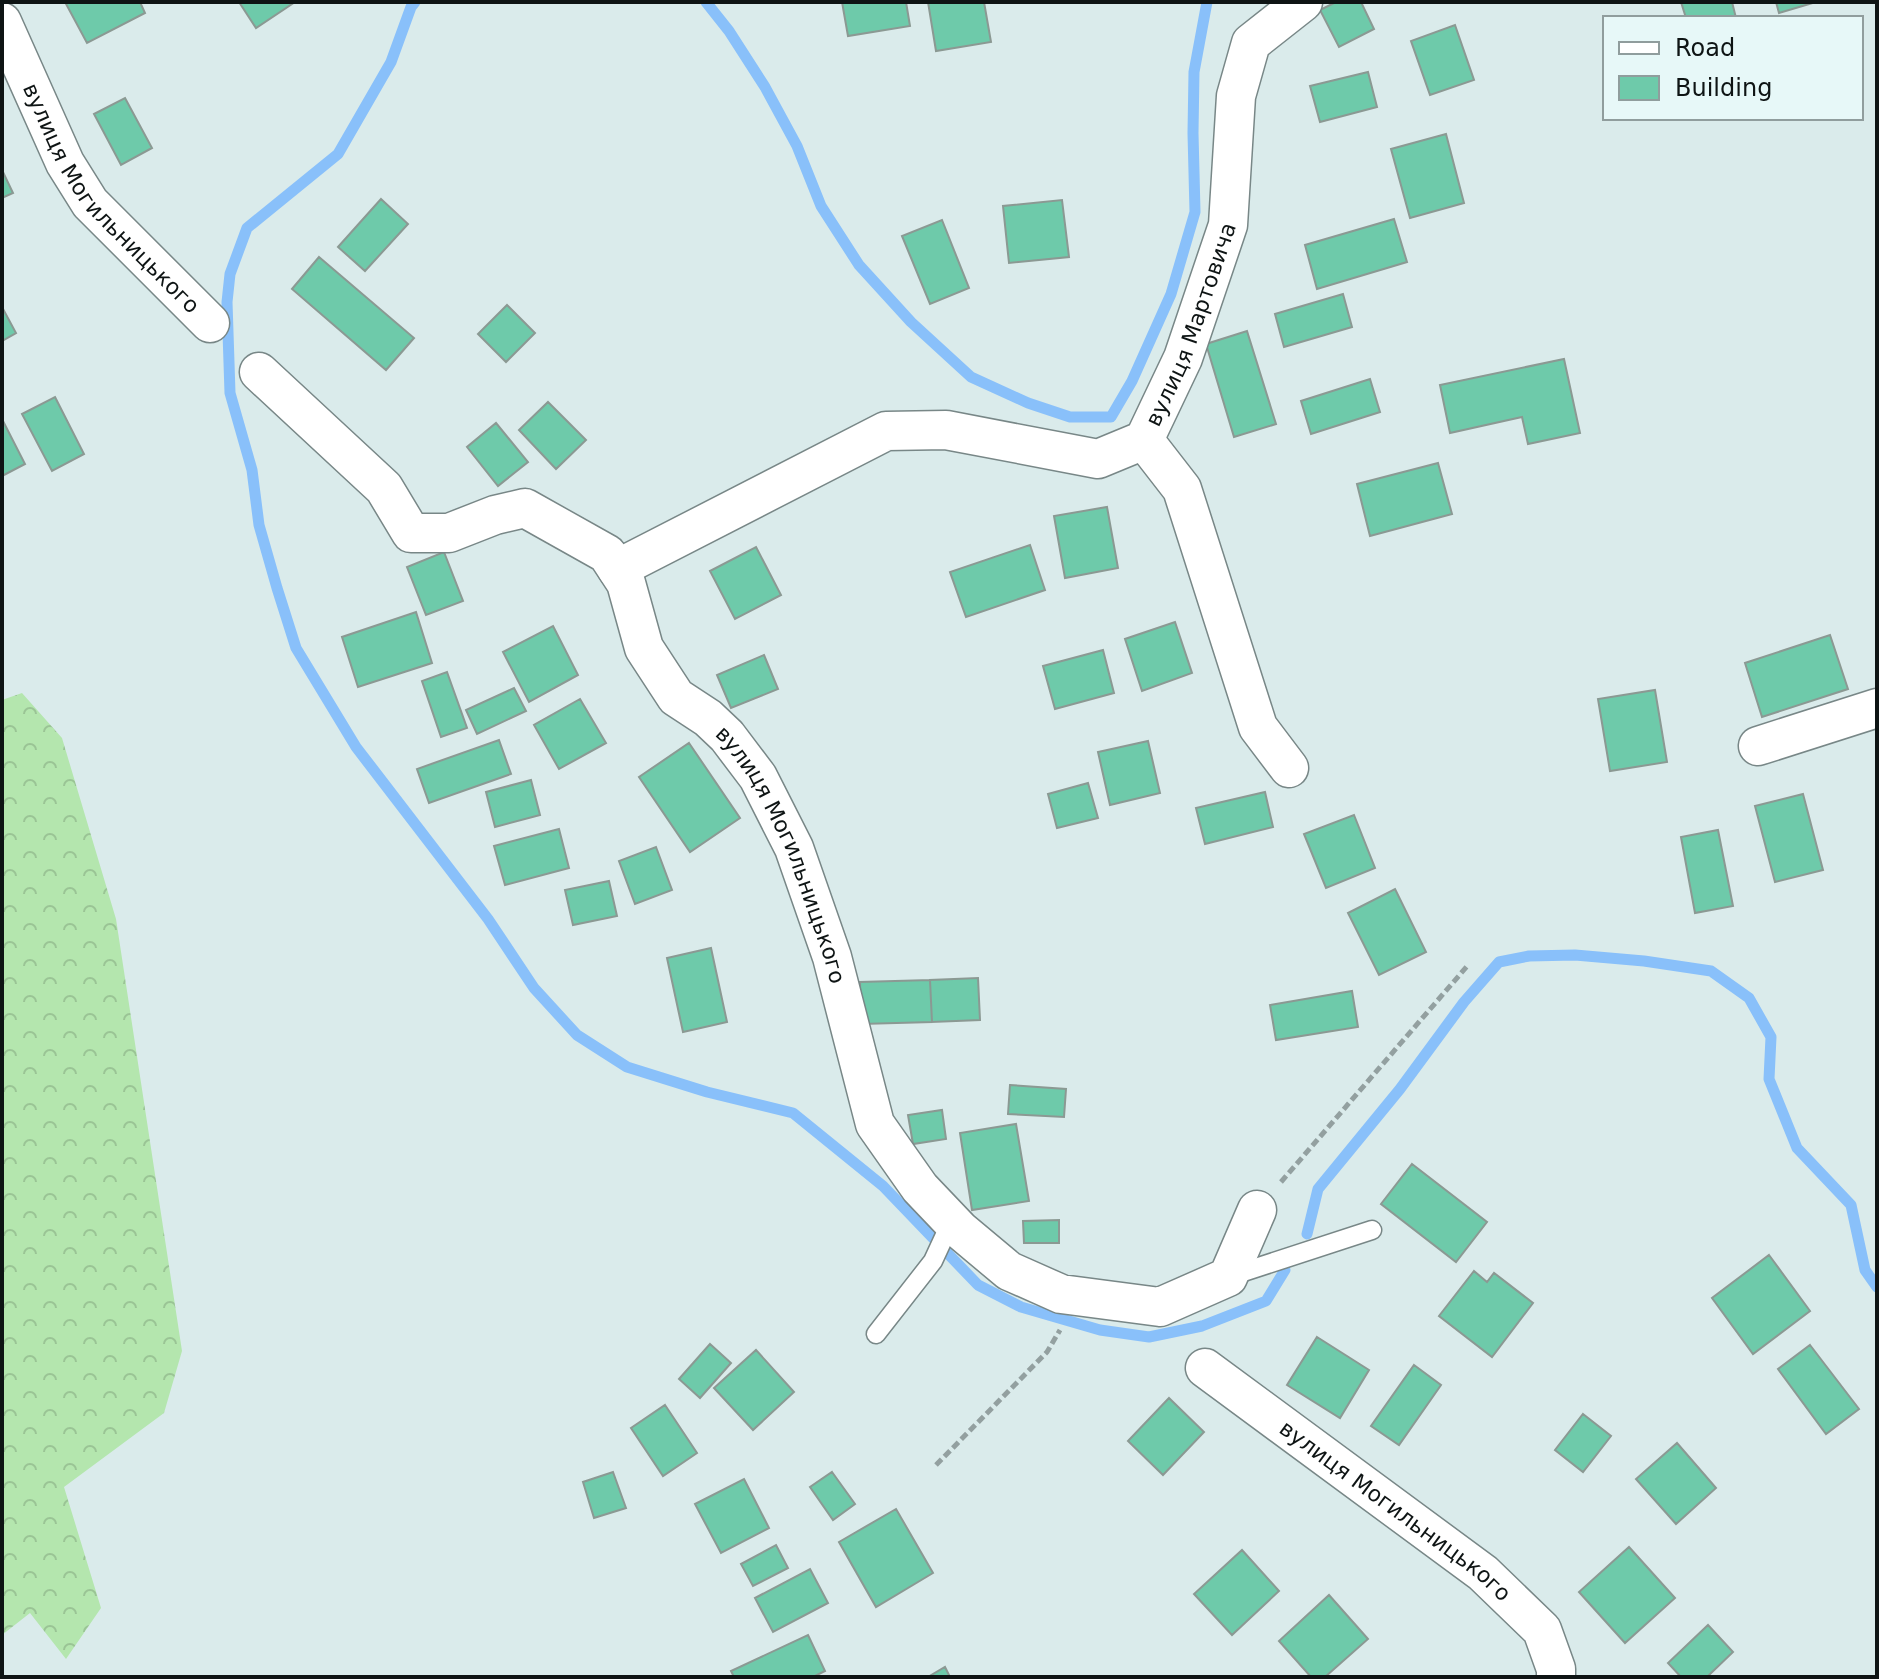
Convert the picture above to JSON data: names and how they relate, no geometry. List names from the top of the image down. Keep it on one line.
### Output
{"streets":{"street":["вулиця Могильницького","вулиця Мартовича"]},"crossings":[["вулиця Могильницького","вулиця Мартовича"]],"legend":["Road","Building"]}
